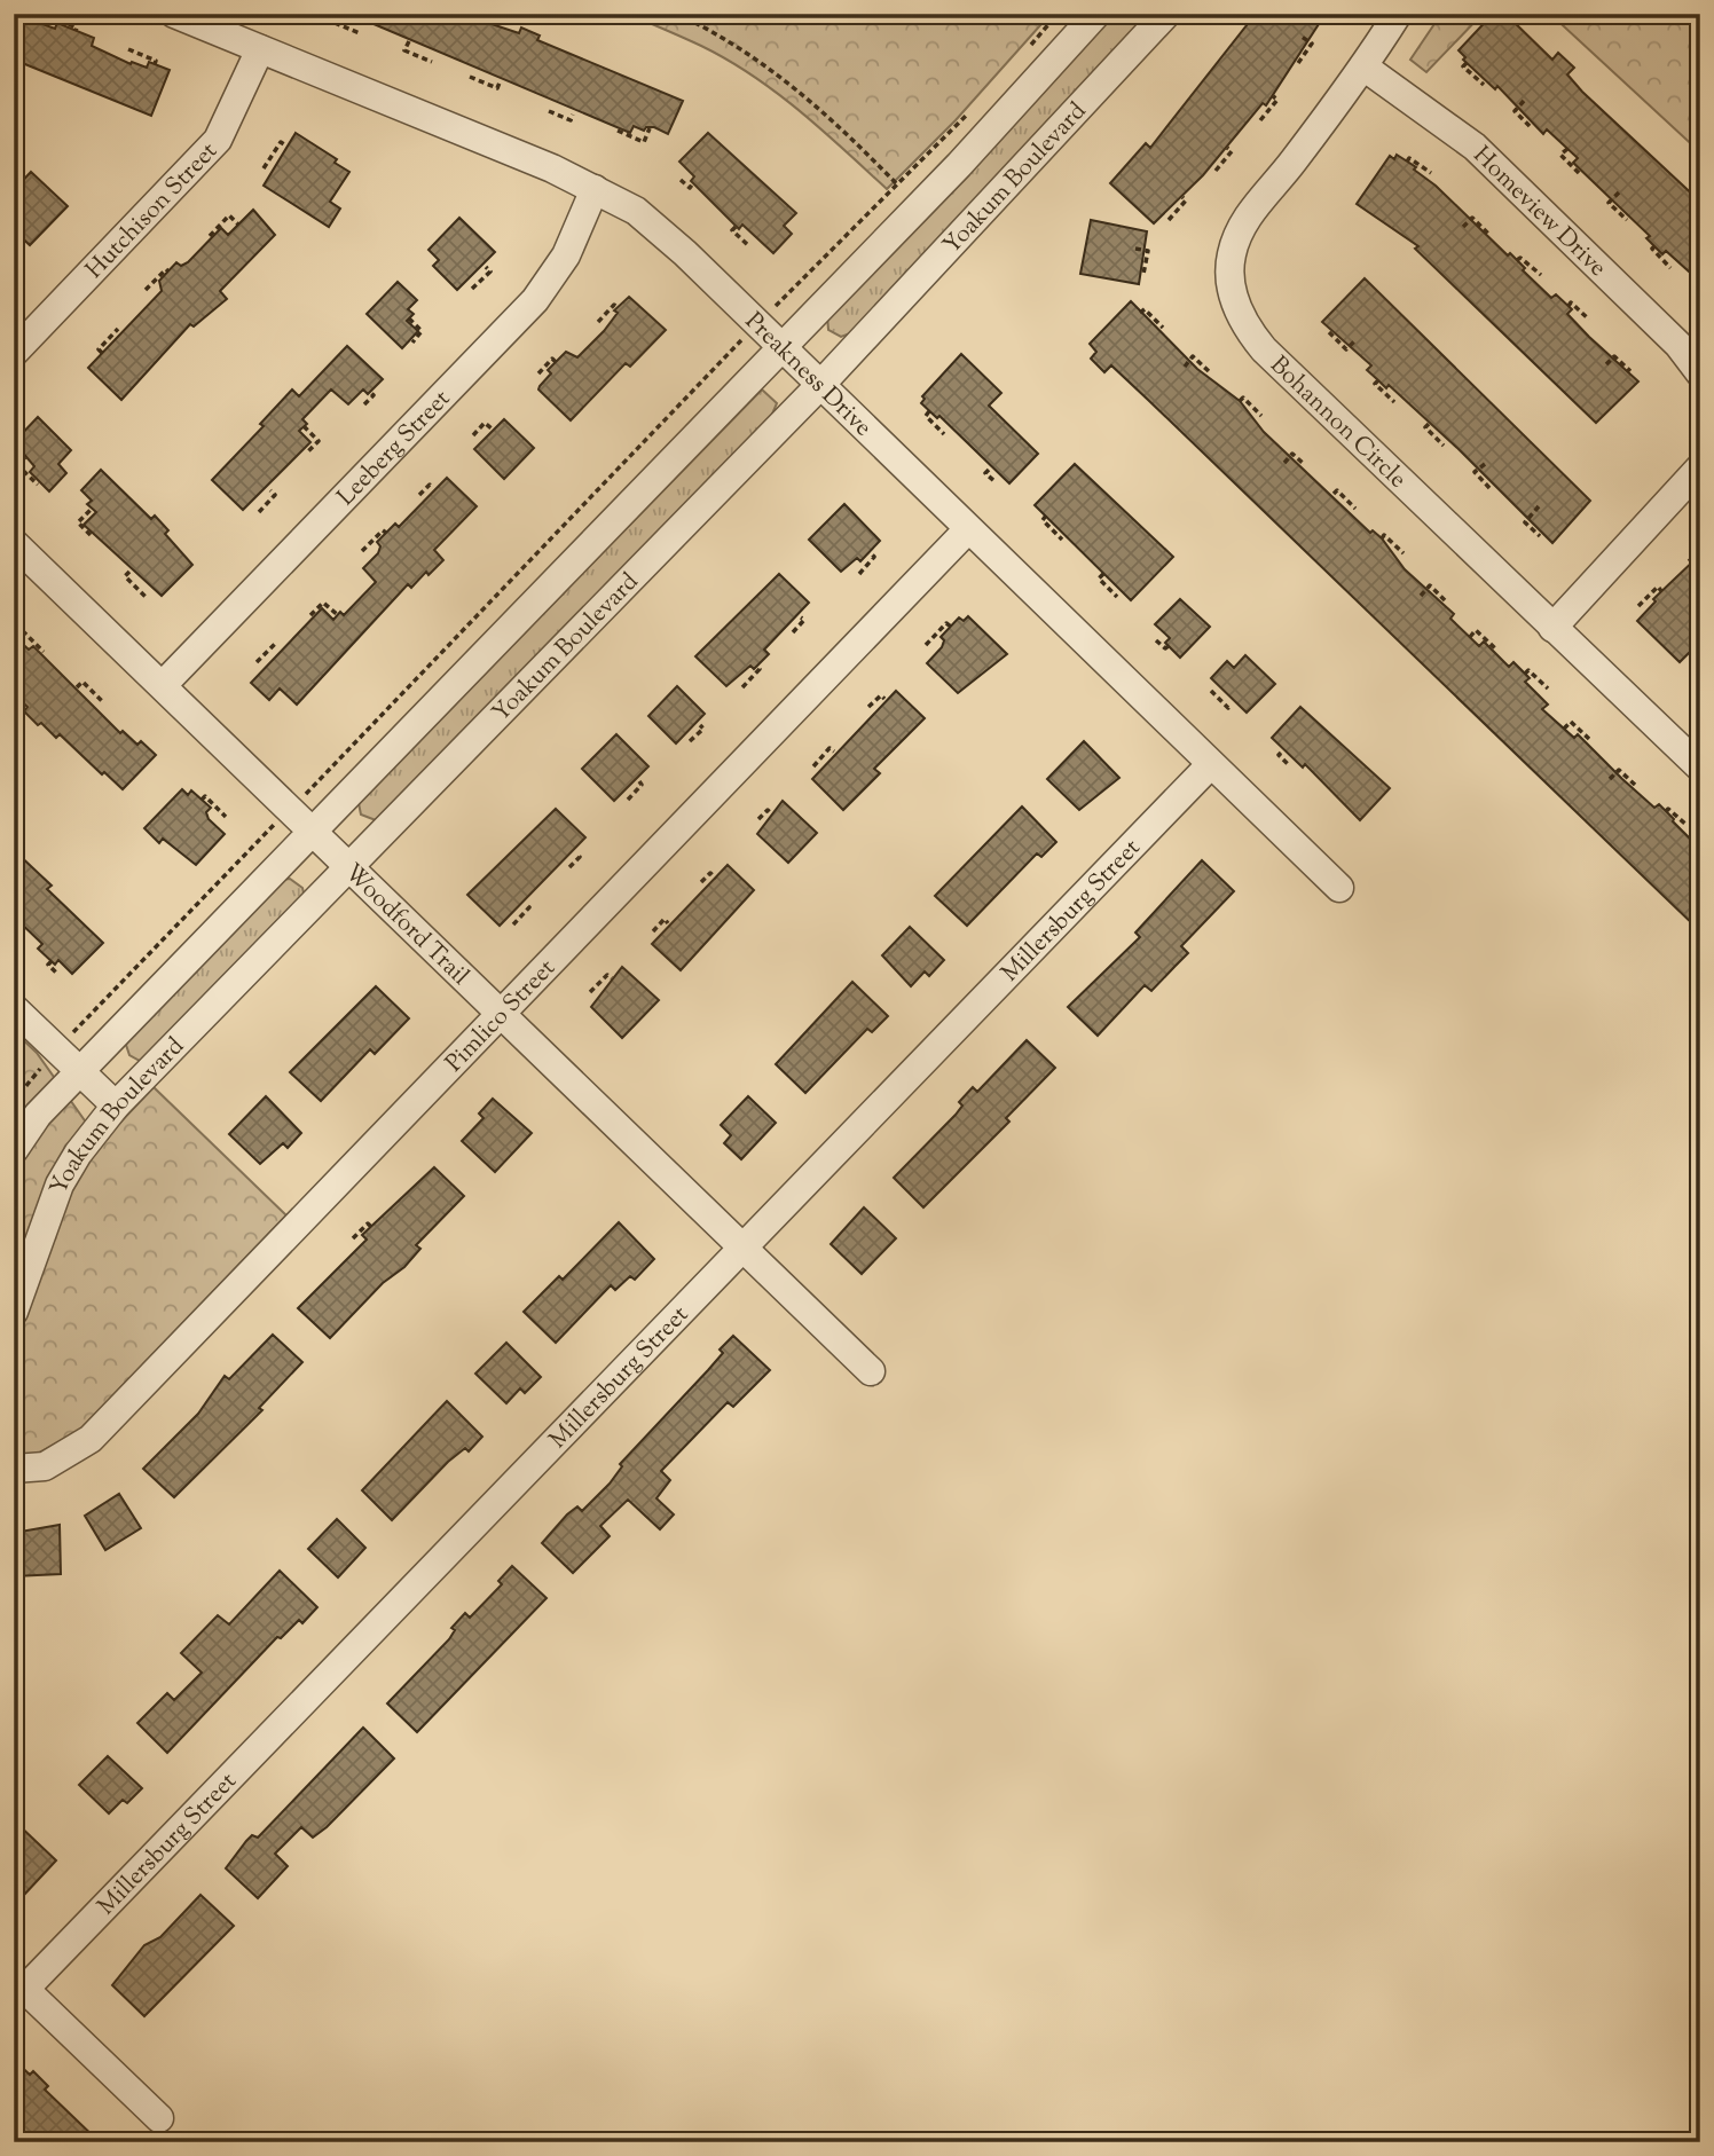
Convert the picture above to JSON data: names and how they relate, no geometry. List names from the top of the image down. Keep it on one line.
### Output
{"streets":{"street":["Yoakum Boulevard","Hutchison Street","Homeview Drive","Preakness Drive","Bohannon Circle","Leeberg Street","Millersburg Street","Woodford Trail","Pimlico Street"]},"crossings":[["Yoakum Boulevard","Preakness Drive"],["Yoakum Boulevard","Woodford Trail"],["Hutchison Street","Preakness Drive"],["Homeview Drive","Bohannon Circle"],["Preakness Drive","Leeberg Street"],["Preakness Drive","Millersburg Street"],["Preakness Drive","Pimlico Street"],["Leeberg Street","Woodford Trail"],["Millersburg Street","Woodford Trail"],["Woodford Trail","Pimlico Street"]]}
